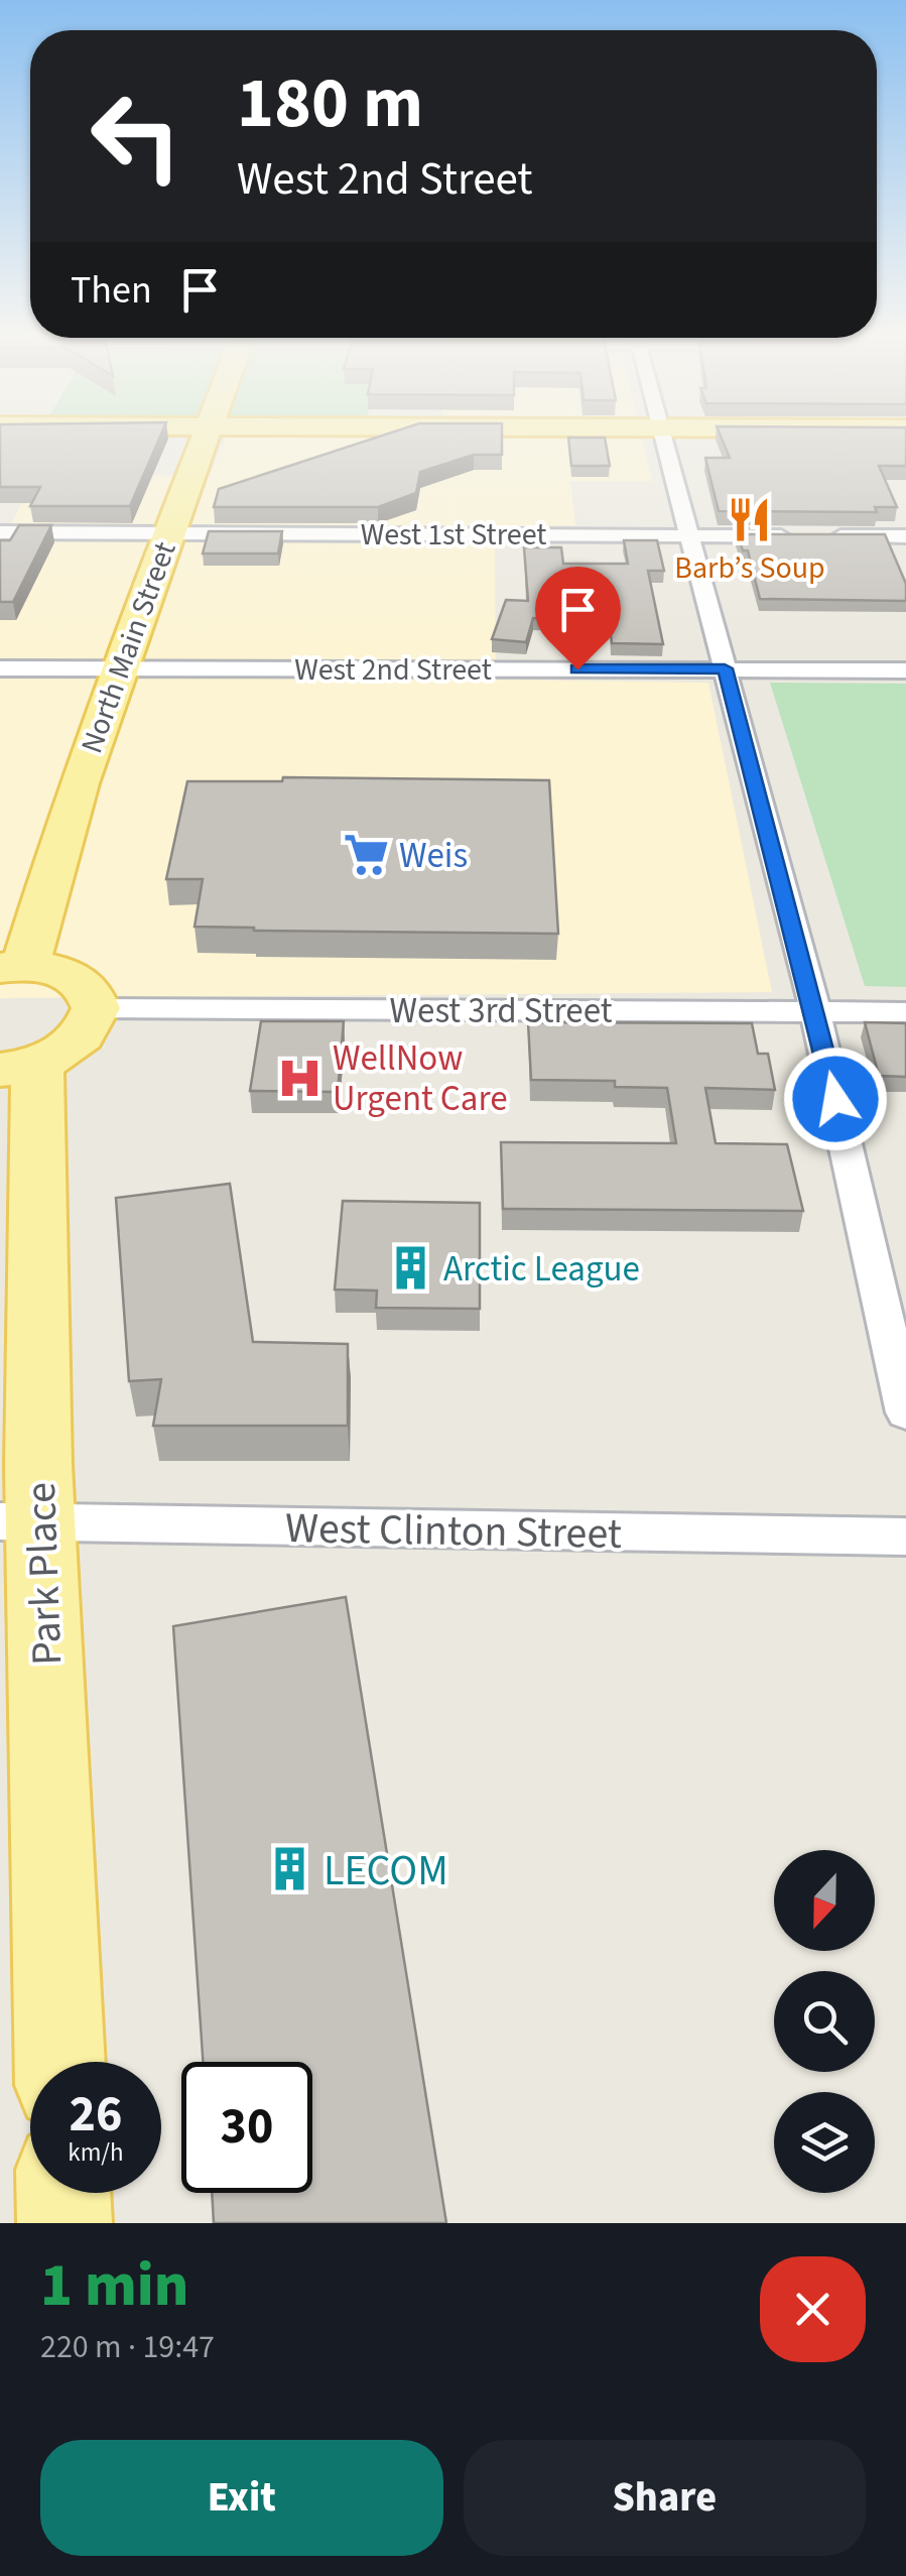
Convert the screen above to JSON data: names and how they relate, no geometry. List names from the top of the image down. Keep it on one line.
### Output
{"streets":{"main road":["North Main Street","Park Place"],"street":["West 1st Street","West 2nd Street","West 3rd Street","West Clinton Street"]},"crossings":[["West 1st Street","North Main Street"],["North Main Street","West 2nd Street"],["West Clinton Street","Park Place"]],"places":{"restaurant":["Barb’s Soup"],"supermarket":["Weis"],"hospital":["WellNow Urgent Care"],"building":["Arctic League","LECOM"]},"north":"bottom","page":{"turn":["180 m","West 2nd Street"],"then":"Then","speed":"26 km/h","limit":"30","heading":["1 min","220 m · 19:47"],"buttons":["Exit","Share"]}}
